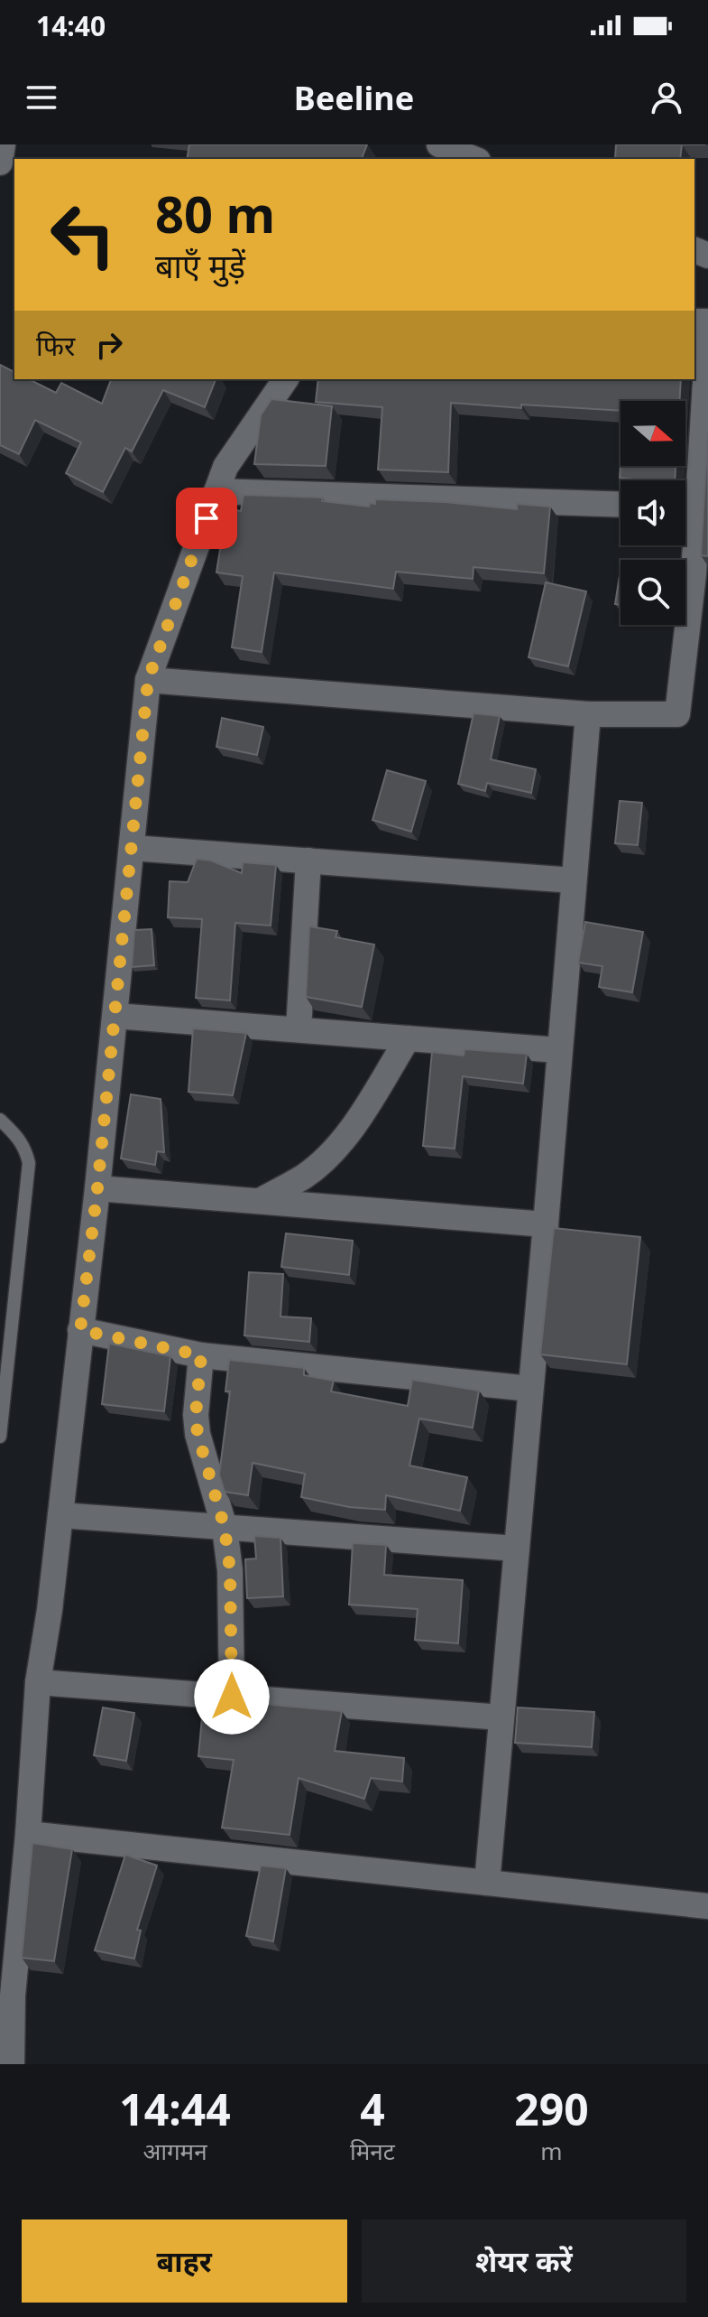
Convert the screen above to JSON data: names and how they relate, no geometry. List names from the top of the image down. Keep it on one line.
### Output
{"north":"right","page":{"status":"14:40","header":"Beeline","turn":["80 m","बाएँ मुड़ें"],"then":"फिर","eta":["14:44","आगमन","4","मिनट","290","m"],"buttons":["बाहर","शेयर करें"]}}
